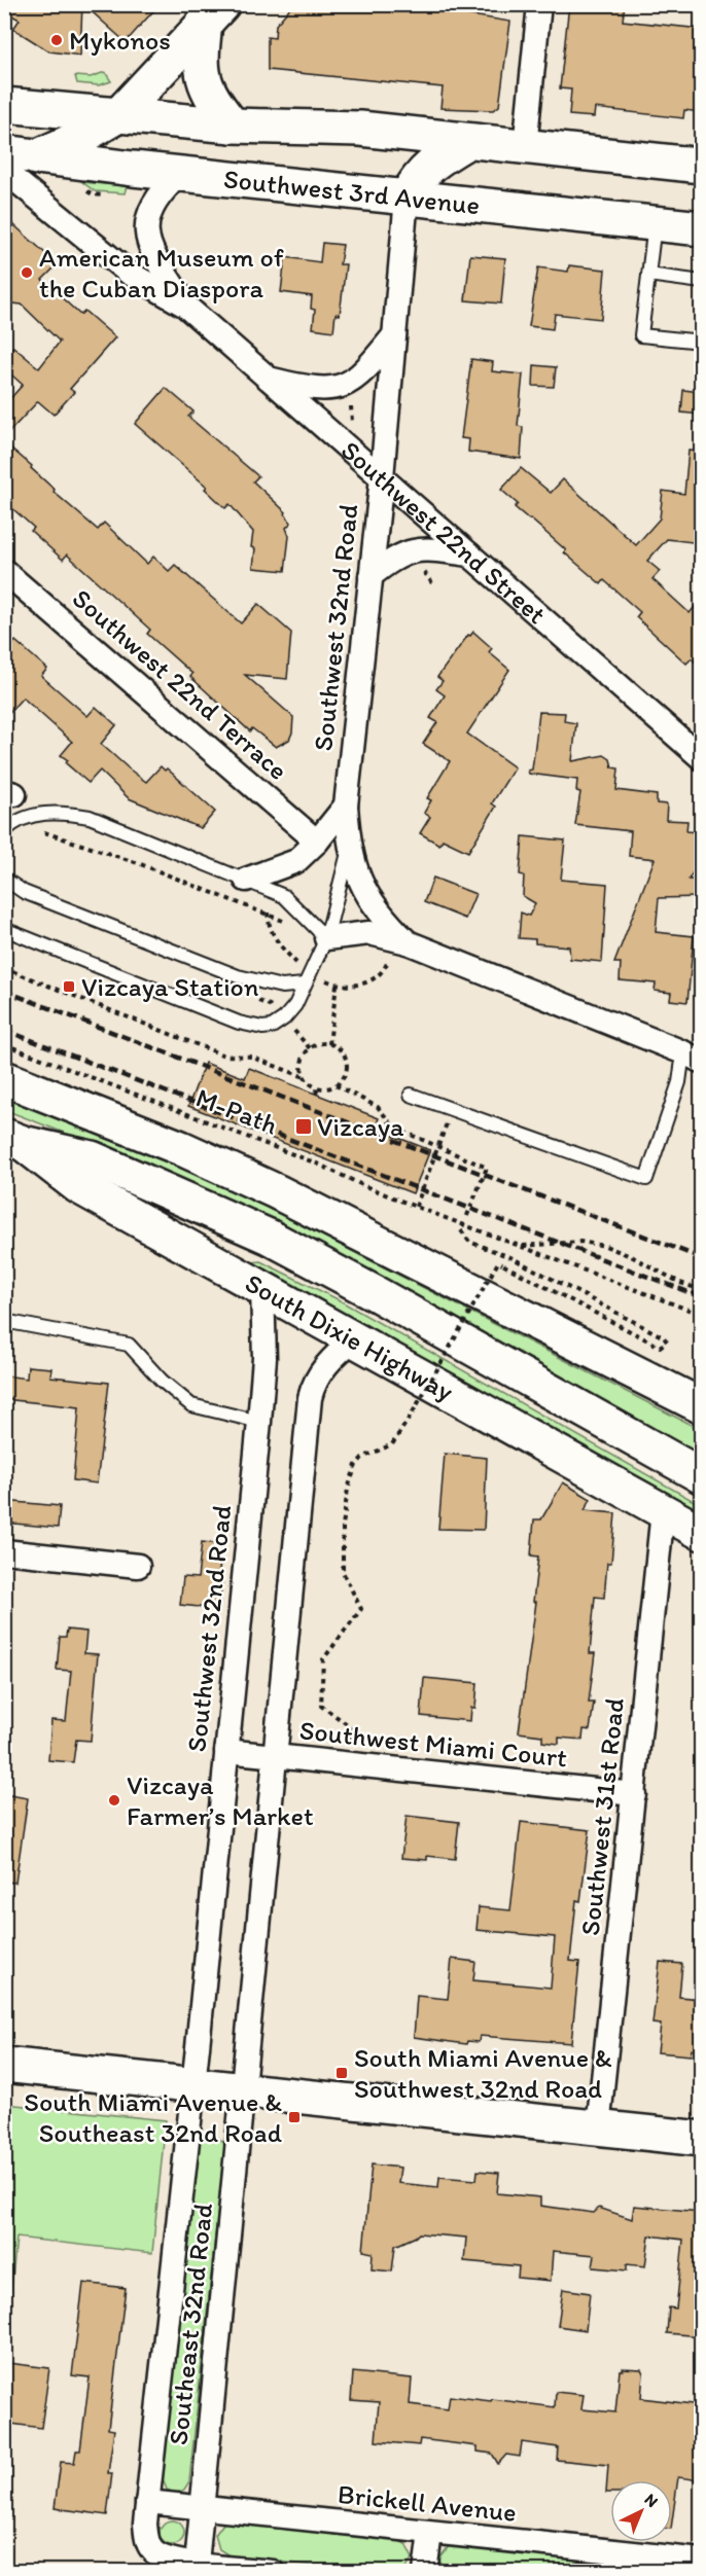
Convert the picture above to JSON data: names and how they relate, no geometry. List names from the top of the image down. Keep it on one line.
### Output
{"streets":{"main road":["Southwest 3rd Avenue","South Dixie Highway"],"street":["Southwest 22nd Street","Southwest 32nd Road","Southwest 22nd Terrace","Southwest Miami Court","Southwest 31st Road","Southeast 32nd Road","Brickell Avenue"],"path":["M-Path"]},"crossings":[["Southwest 3rd Avenue","Southwest 22nd Street"],["Southwest 3rd Avenue","Southwest 32nd Road"],["Southwest 22nd Street","Southwest 32nd Road"],["Southwest 32nd Road","South Dixie Highway"],["Southwest 32nd Road","Southwest Miami Court"],["Southwest 32nd Road","Southeast 32nd Road"],["South Dixie Highway","Southwest 31st Road"],["Southwest Miami Court","Southwest 31st Road"],["Southeast 32nd Road","Brickell Avenue"]],"places":{"other":["Mykonos","American Museum of the Cuban Diaspora","Vizcaya Farmer’s Market"],"transit":["Vizcaya Station","Vizcaya","South Miami Avenue & Southwest 32nd Road","South Miami Avenue & Southeast 32nd Road"]},"north":"top right"}
